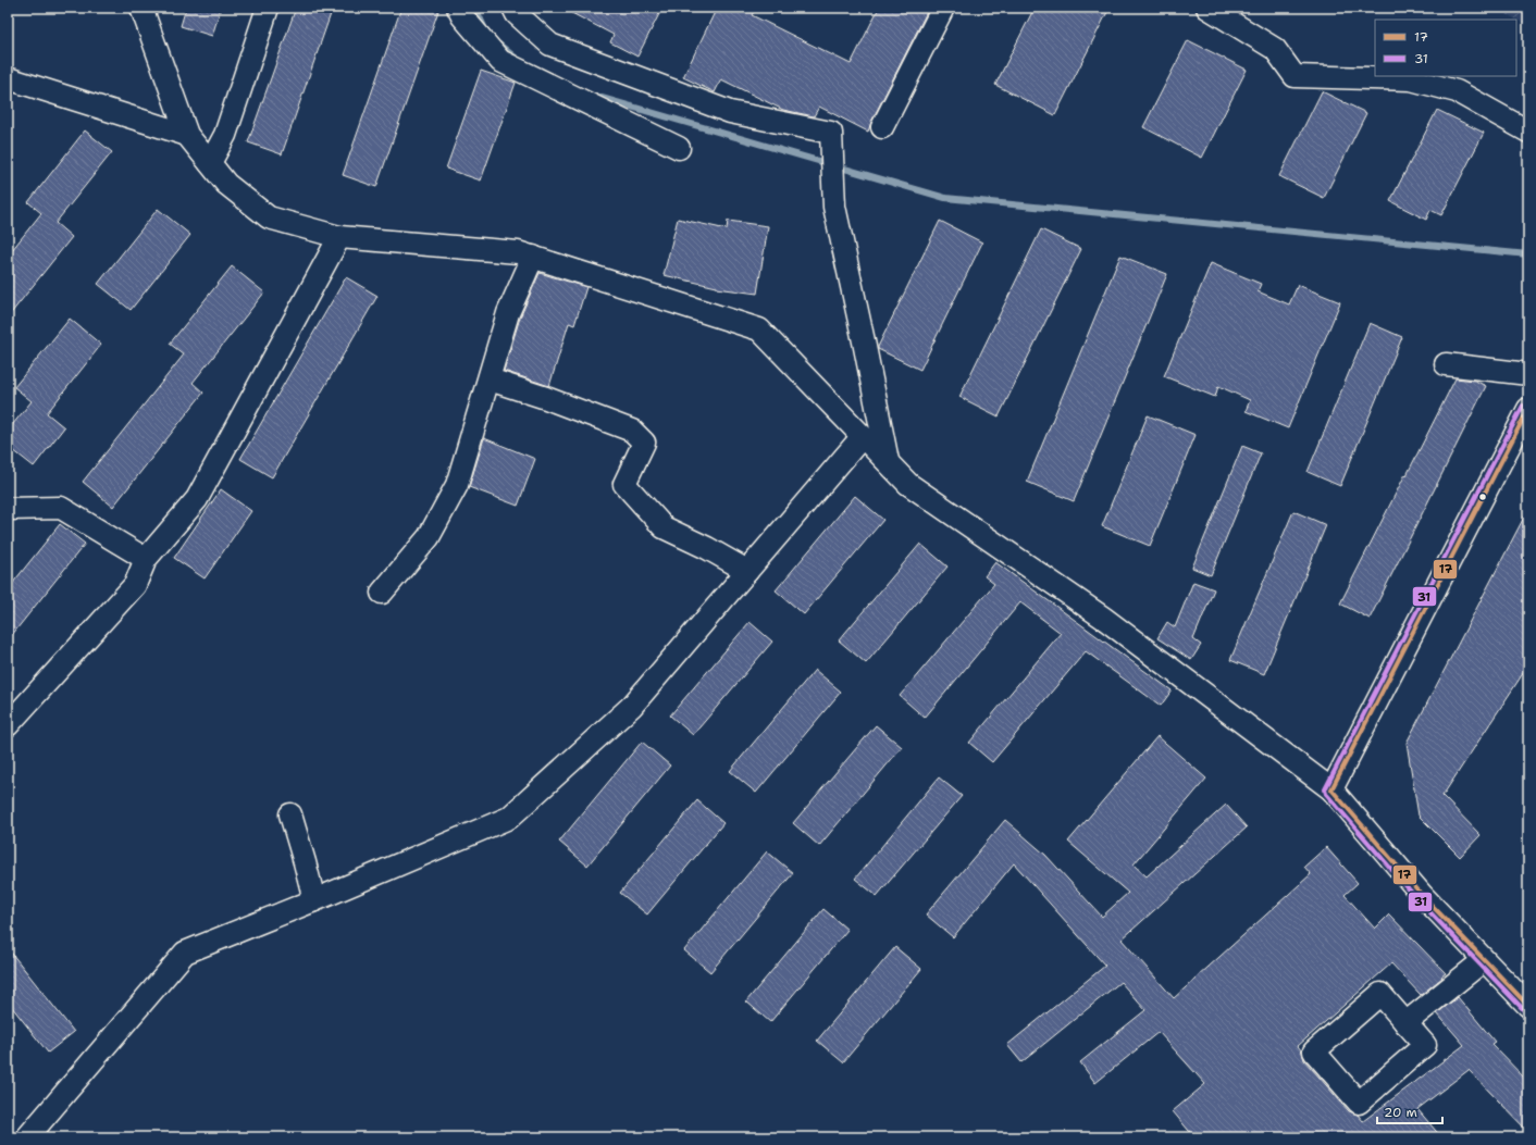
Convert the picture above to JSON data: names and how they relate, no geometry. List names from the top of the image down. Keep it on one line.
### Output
{"lines":["transit line 31","transit line 17"],"legend":["17","31"],"scale_bar":"20 m"}
